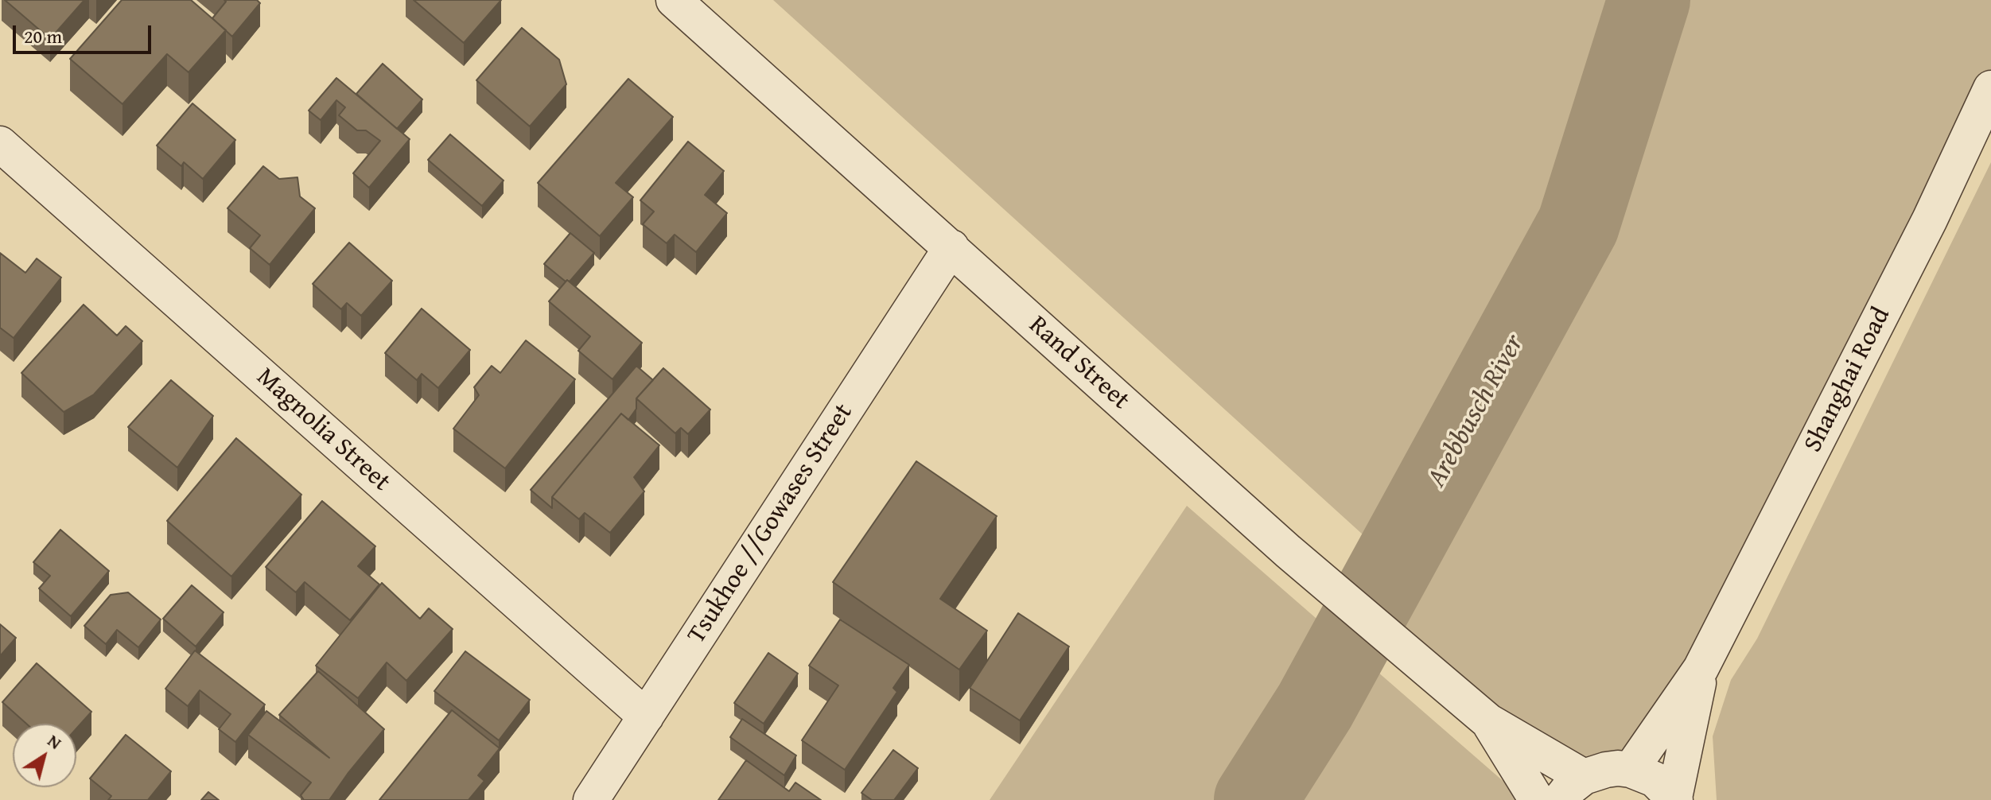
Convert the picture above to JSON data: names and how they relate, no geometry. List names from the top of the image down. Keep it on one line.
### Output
{"streets":{"street":["Rand Street","Shanghai Road","Magnolia Street","Tsukhoe //Gowases Street"]},"crossings":[["Rand Street","Tsukhoe //Gowases Street"],["Magnolia Street","Tsukhoe //Gowases Street"]],"water":["Arebbusch River"],"scale_bar":"20 m","north":"top right"}
